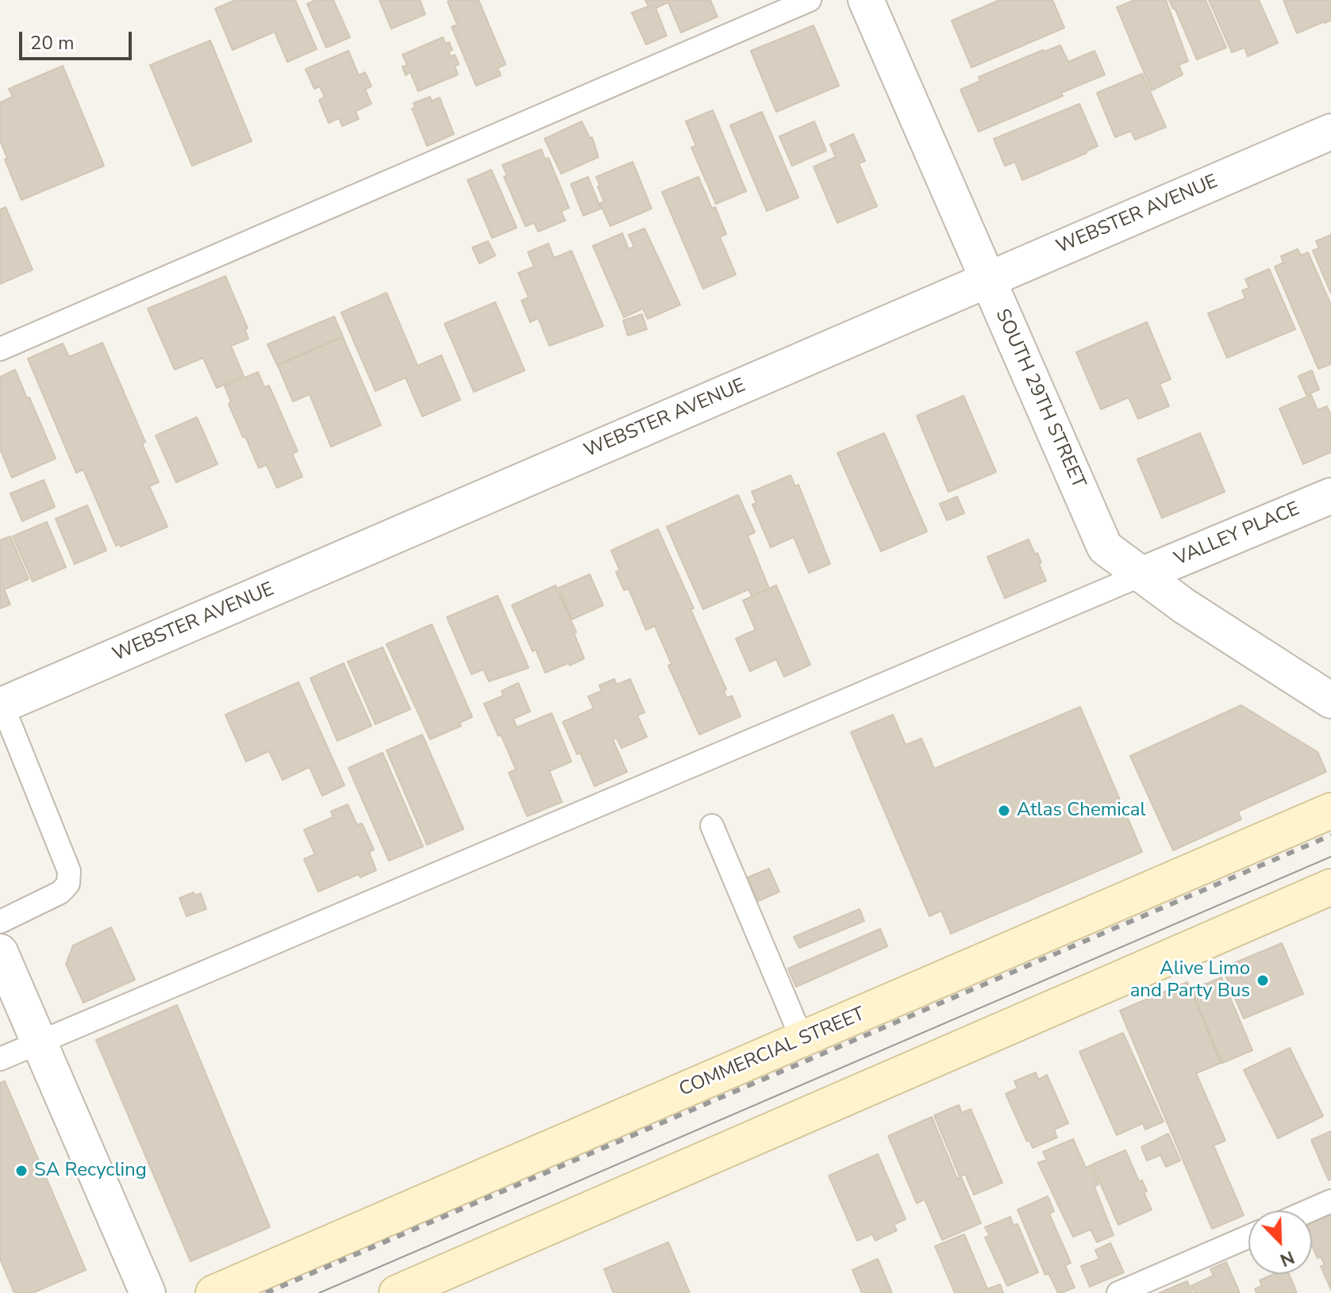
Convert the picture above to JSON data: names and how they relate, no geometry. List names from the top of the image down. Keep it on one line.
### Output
{"streets":{"main road":["COMMERCIAL STREET"],"street":["WEBSTER AVENUE","SOUTH 29TH STREET","VALLEY PLACE"]},"crossings":[["WEBSTER AVENUE","SOUTH 29TH STREET"],["SOUTH 29TH STREET","VALLEY PLACE"]],"places":["Atlas Chemical","Alive Limo and Party Bus","SA Recycling"],"scale_bar":"20 m","north":"bottom right"}
